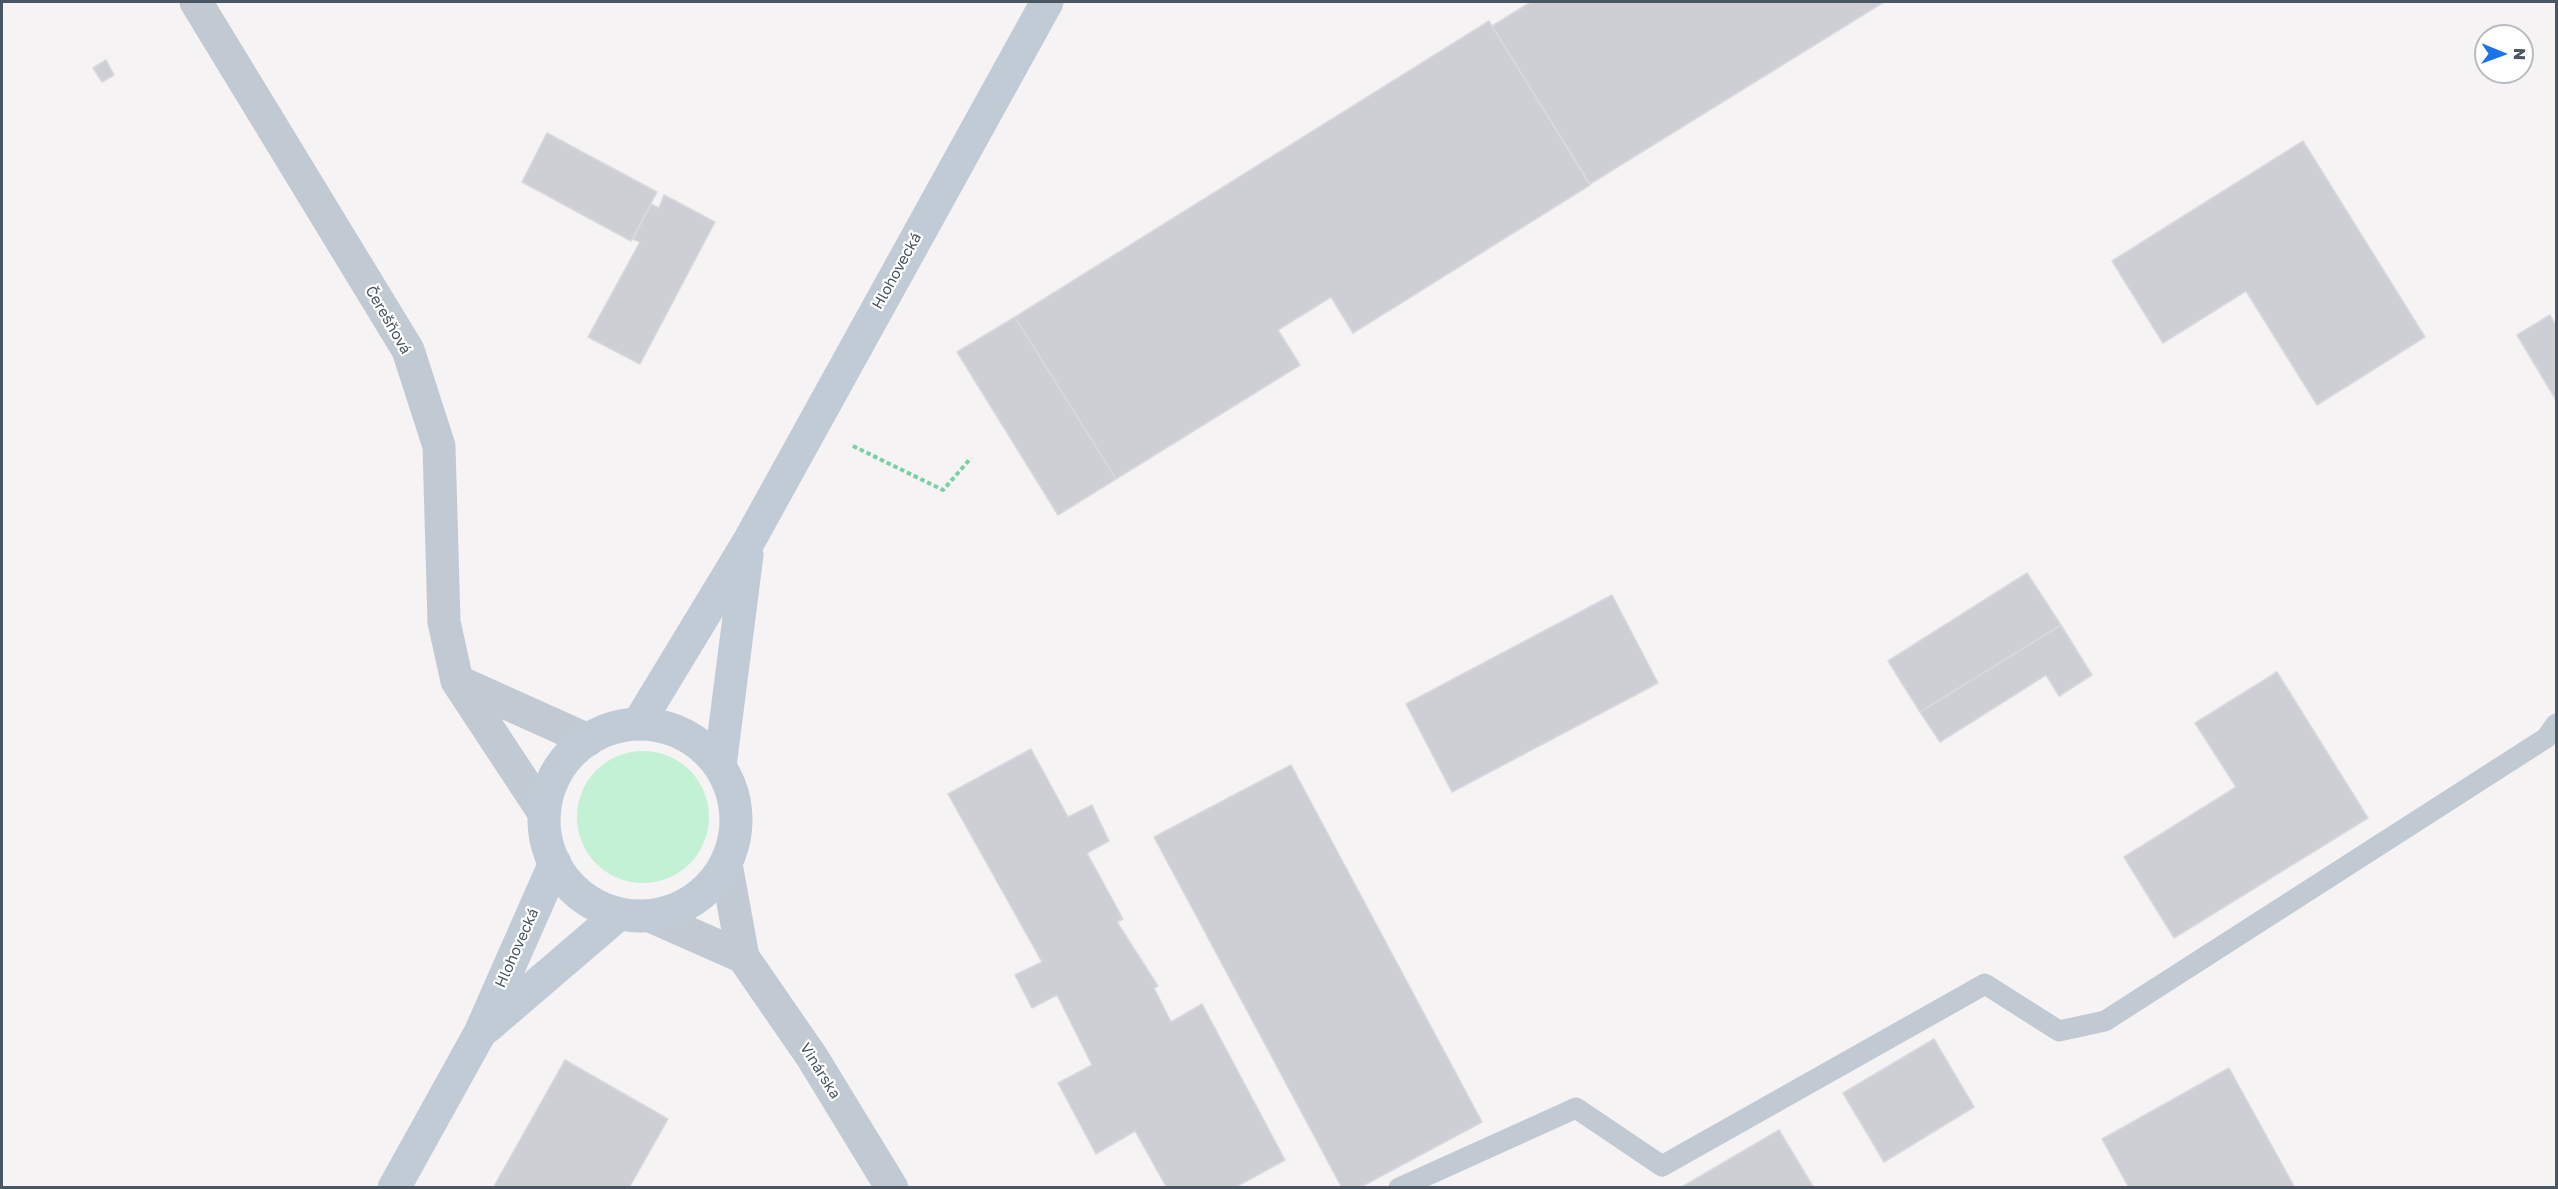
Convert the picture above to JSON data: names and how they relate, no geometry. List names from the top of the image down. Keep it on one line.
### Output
{"streets":{"main road":["Hlohovecká"],"street":["Čerešňová","Vinárska"]},"crossings":[["Hlohovecká","Čerešňová"],["Hlohovecká","Vinárska"],["Čerešňová","Vinárska"]],"north":"right"}
